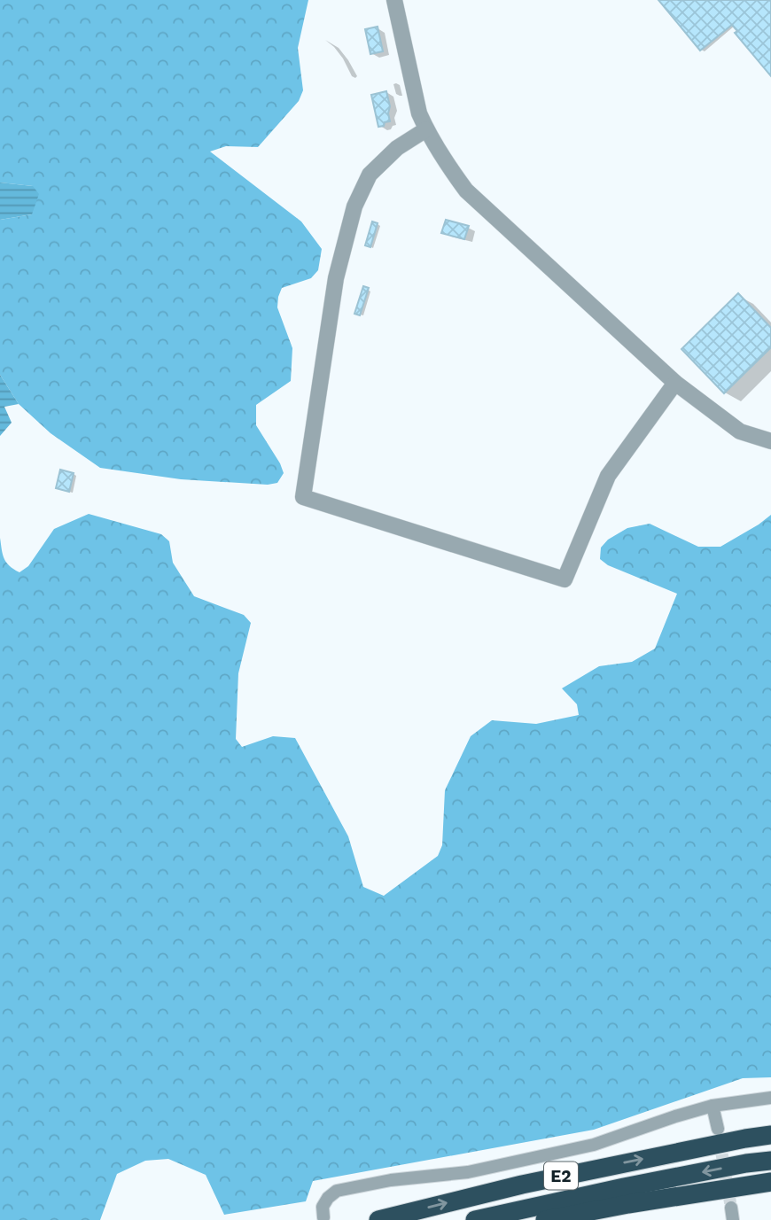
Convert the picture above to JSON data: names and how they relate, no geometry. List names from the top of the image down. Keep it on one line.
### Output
{"streets":{"highway":["E2"]}}
